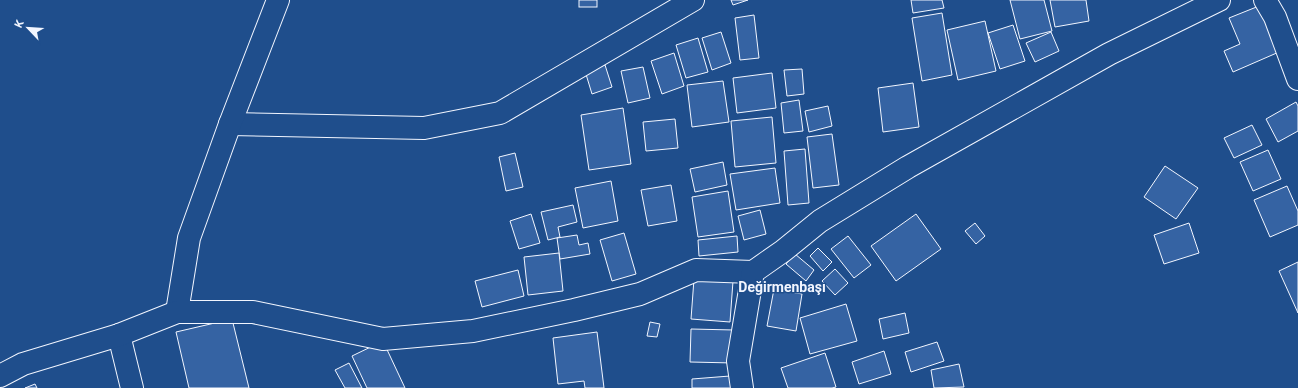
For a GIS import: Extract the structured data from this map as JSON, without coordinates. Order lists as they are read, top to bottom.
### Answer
{
  "districts": ["Değirmenbaşı"],
  "north": "top left"
}
